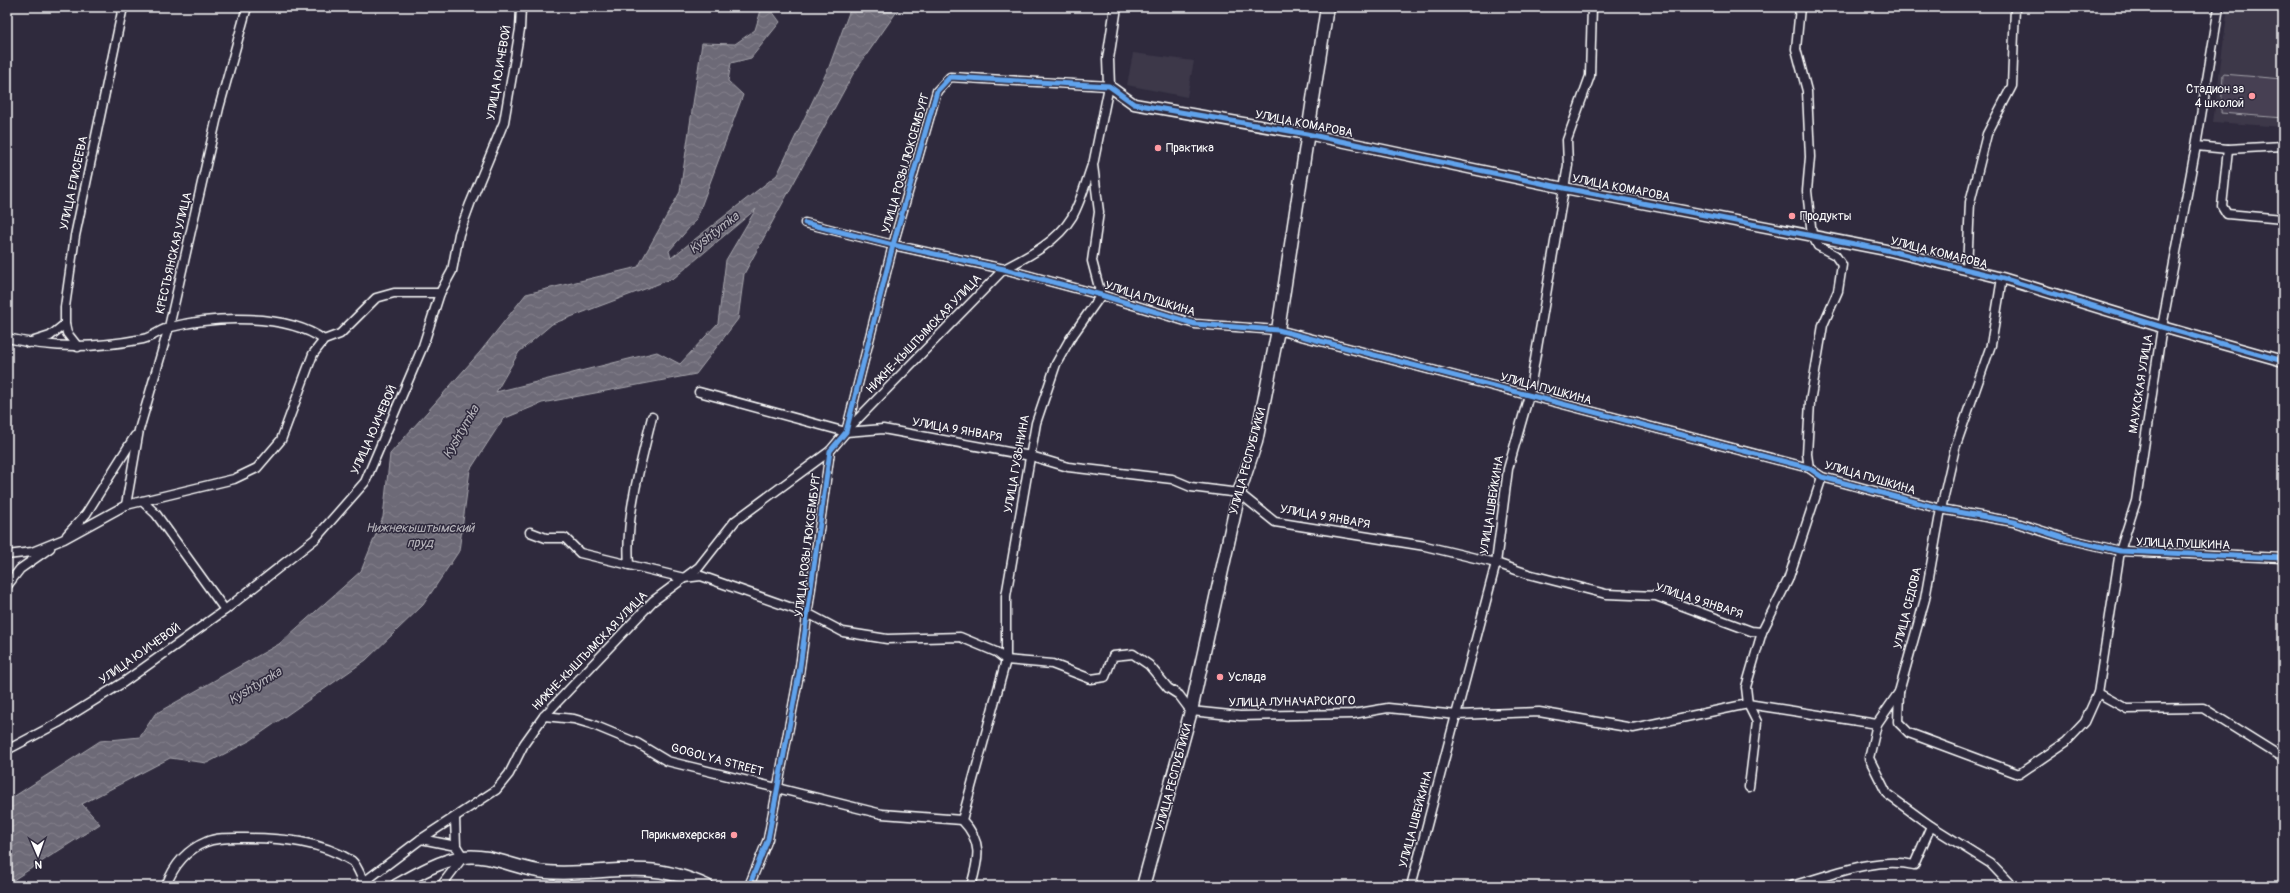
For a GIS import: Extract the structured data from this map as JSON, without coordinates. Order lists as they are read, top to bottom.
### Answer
{
  "streets": {
    "main road": ["УЛИЦА РЕСПУБЛИКИ"],
    "street": [
      "УЛИЦА Ю.ИЧЕВОЙ",
      "УЛИЦА КОМАРОВА",
      "УЛИЦА РОЗЫ ЛЮКСЕМБУРГ",
      "УЛИЦА ЕЛИСЕЕВА",
      "КРЕСТЬЯНСКАЯ УЛИЦА",
      "УЛИЦА ПУШКИНА",
      "НИЖНЕ-КЫШТЫМСКАЯ УЛИЦА",
      "МАУКСКАЯ УЛИЦА",
      "УЛИЦА 9 ЯНВАРЯ",
      "УЛИЦА ГУЗЫНИНА",
      "УЛИЦА ШВЕЙКИНА",
      "УЛИЦА СЕДОВА",
      "УЛИЦА ЛУНАЧАРСКОГО",
      "GOGOLYA STREET"
    ]
  },
  "crossings": [
    ["УЛИЦА КОМАРОВА", "УЛИЦА РОЗЫ ЛЮКСЕМБУРГ"],
    ["УЛИЦА КОМАРОВА", "МАУКСКАЯ УЛИЦА"],
    ["УЛИЦА КОМАРОВА", "УЛИЦА РЕСПУБЛИКИ"],
    ["УЛИЦА КОМАРОВА", "УЛИЦА ШВЕЙКИНА"],
    ["УЛИЦА КОМАРОВА", "УЛИЦА СЕДОВА"],
    ["УЛИЦА РОЗЫ ЛЮКСЕМБУРГ", "УЛИЦА ПУШКИНА"],
    ["УЛИЦА РОЗЫ ЛЮКСЕМБУРГ", "НИЖНЕ-КЫШТЫМСКАЯ УЛИЦА"],
    ["УЛИЦА РОЗЫ ЛЮКСЕМБУРГ", "УЛИЦА 9 ЯНВАРЯ"],
    ["УЛИЦА РОЗЫ ЛЮКСЕМБУРГ", "GOGOLYA STREET"],
    ["УЛИЦА ПУШКИНА", "НИЖНЕ-КЫШТЫМСКАЯ УЛИЦА"],
    ["УЛИЦА ПУШКИНА", "МАУКСКАЯ УЛИЦА"],
    ["УЛИЦА ПУШКИНА", "УЛИЦА РЕСПУБЛИКИ"],
    ["УЛИЦА ПУШКИНА", "УЛИЦА ГУЗЫНИНА"],
    ["УЛИЦА ПУШКИНА", "УЛИЦА ШВЕЙКИНА"],
    ["УЛИЦА ПУШКИНА", "УЛИЦА СЕДОВА"],
    ["НИЖНЕ-КЫШТЫМСКАЯ УЛИЦА", "УЛИЦА 9 ЯНВАРЯ"],
    ["НИЖНЕ-КЫШТЫМСКАЯ УЛИЦА", "GOGOLYA STREET"],
    ["УЛИЦА 9 ЯНВАРЯ", "УЛИЦА РЕСПУБЛИКИ"],
    ["УЛИЦА 9 ЯНВАРЯ", "УЛИЦА ГУЗЫНИНА"],
    ["УЛИЦА 9 ЯНВАРЯ", "УЛИЦА ШВЕЙКИНА"],
    ["УЛИЦА РЕСПУБЛИКИ", "УЛИЦА ЛУНАЧАРСКОГО"],
    ["УЛИЦА ГУЗЫНИНА", "GOGOLYA STREET"],
    ["УЛИЦА ШВЕЙКИНА", "УЛИЦА ЛУНАЧАРСКОГО"],
    ["УЛИЦА СЕДОВА", "УЛИЦА ЛУНАЧАРСКОГО"]
  ],
  "water": ["Kyshtymka", "Нижнекыштымский пруд"],
  "places": [
    "Стадион за 4 школой",
    "Практика",
    "Продукты",
    "Услада",
    "Парикмахерская"
  ],
  "north": "bottom"
}
